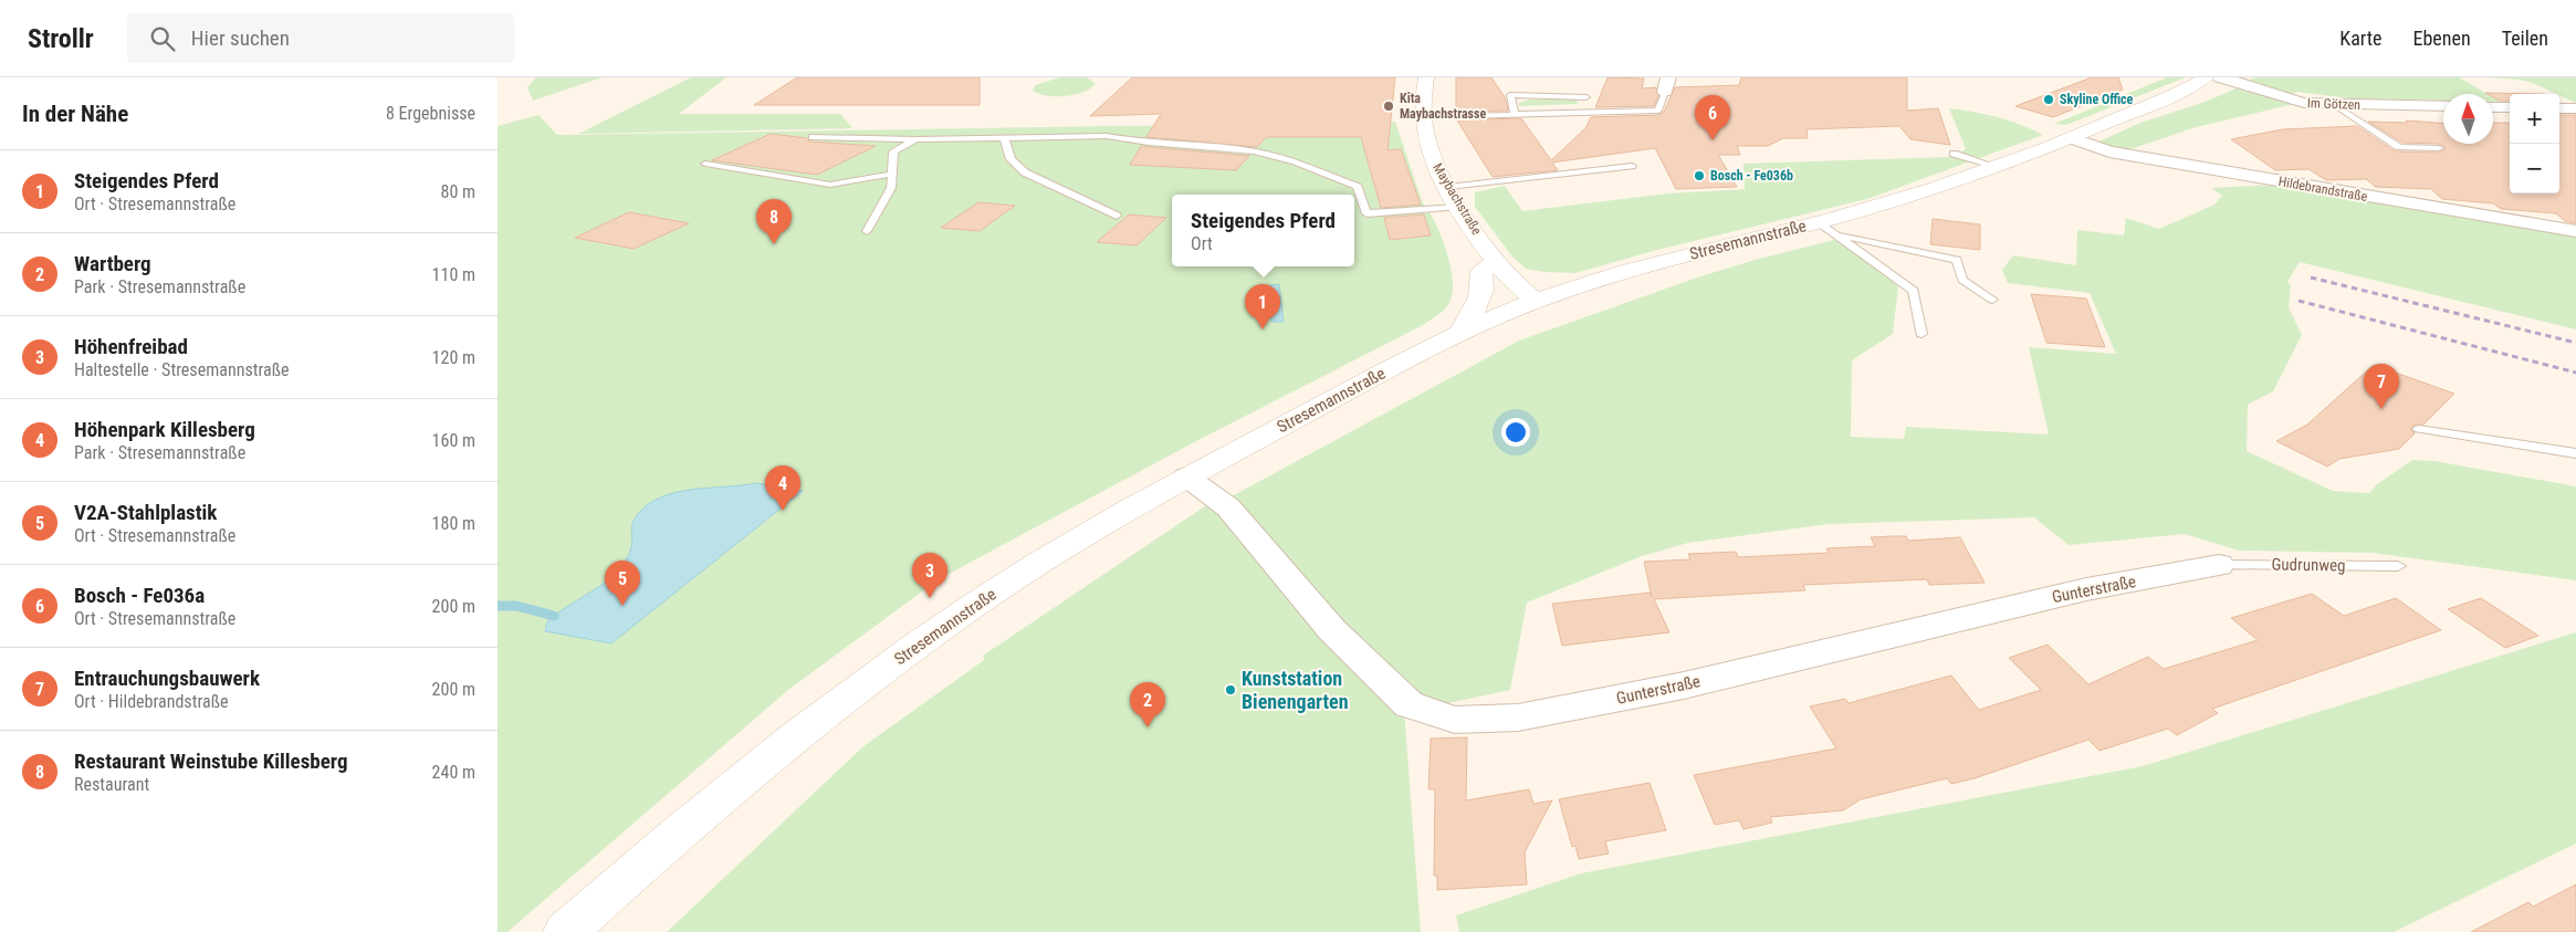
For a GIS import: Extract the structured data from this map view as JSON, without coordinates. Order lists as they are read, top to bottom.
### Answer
{
  "streets": {
    "main road": ["Maybachstraße", "Stresemannstraße"],
    "street": ["Im Götzen", "Hildebrandstraße", "Gunterstraße"],
    "lane": ["Gudrunweg"]
  },
  "crossings": [
    ["Hildebrandstraße", "Stresemannstraße"],
    ["Maybachstraße", "Stresemannstraße"],
    ["Stresemannstraße", "Gunterstraße"],
    ["Gudrunweg", "Gunterstraße"]
  ],
  "places": [
    "Skyline Office",
    "Kita Maybachstrasse",
    "Bosch - Fe036b",
    "Kunststation Bienengarten"
  ],
  "north": "top",
  "page": {
    "header": "Strollr",
    "search": "Hier suchen",
    "nav": ["Karte", "Ebenen", "Teilen"],
    "heading": ["In der Nähe", "8 Ergebnisse"],
    "map_buttons": ["+", "−"],
    "pins": [
      "6",
      "8",
      "1",
      "7",
      "4",
      "3",
      "5",
      "2"
    ],
    "list": [
      {
        "mark": "1",
        "name": "Steigendes Pferd",
        "note": "Ort · Stresemannstraße",
        "value": "80 m"
      },
      {
        "mark": "2",
        "name": "Wartberg",
        "note": "Park · Stresemannstraße",
        "value": "110 m"
      },
      {
        "mark": "3",
        "name": "Höhenfreibad",
        "note": "Haltestelle · Stresemannstraße",
        "value": "120 m"
      },
      {
        "mark": "4",
        "name": "Höhenpark Killesberg",
        "note": "Park · Stresemannstraße",
        "value": "160 m"
      },
      {
        "mark": "5",
        "name": "V2A-Stahlplastik",
        "note": "Ort · Stresemannstraße",
        "value": "180 m"
      },
      {
        "mark": "6",
        "name": "Bosch - Fe036a",
        "note": "Ort · Stresemannstraße",
        "value": "200 m"
      },
      {
        "mark": "7",
        "name": "Entrauchungsbauwerk",
        "note": "Ort · Hildebrandstraße",
        "value": "200 m"
      },
      {
        "mark": "8",
        "name": "Restaurant Weinstube Killesberg",
        "note": "Restaurant",
        "value": "240 m"
      }
    ],
    "popup": ["Steigendes Pferd", "Ort"]
  }
}
